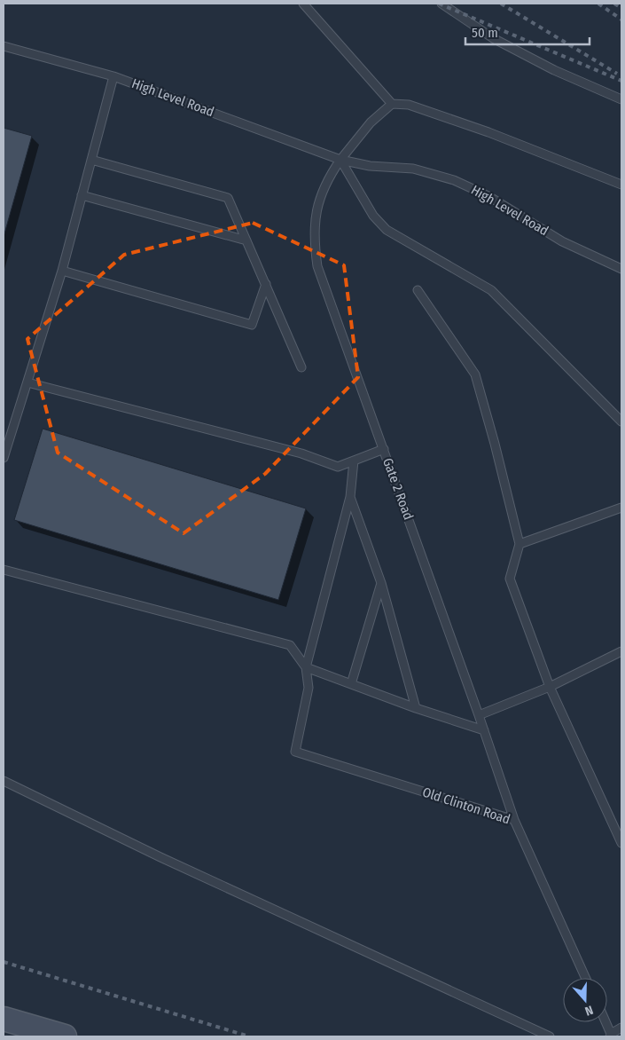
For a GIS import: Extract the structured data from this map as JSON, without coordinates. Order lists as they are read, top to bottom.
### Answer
{
  "streets": {
    "lane": ["High Level Road", "Gate 2 Road", "Old Clinton Road"]
  },
  "crossings": [
    ["High Level Road", "Gate 2 Road"],
    ["Gate 2 Road", "Old Clinton Road"]
  ],
  "scale_bar": "50 m",
  "north": "bottom"
}
